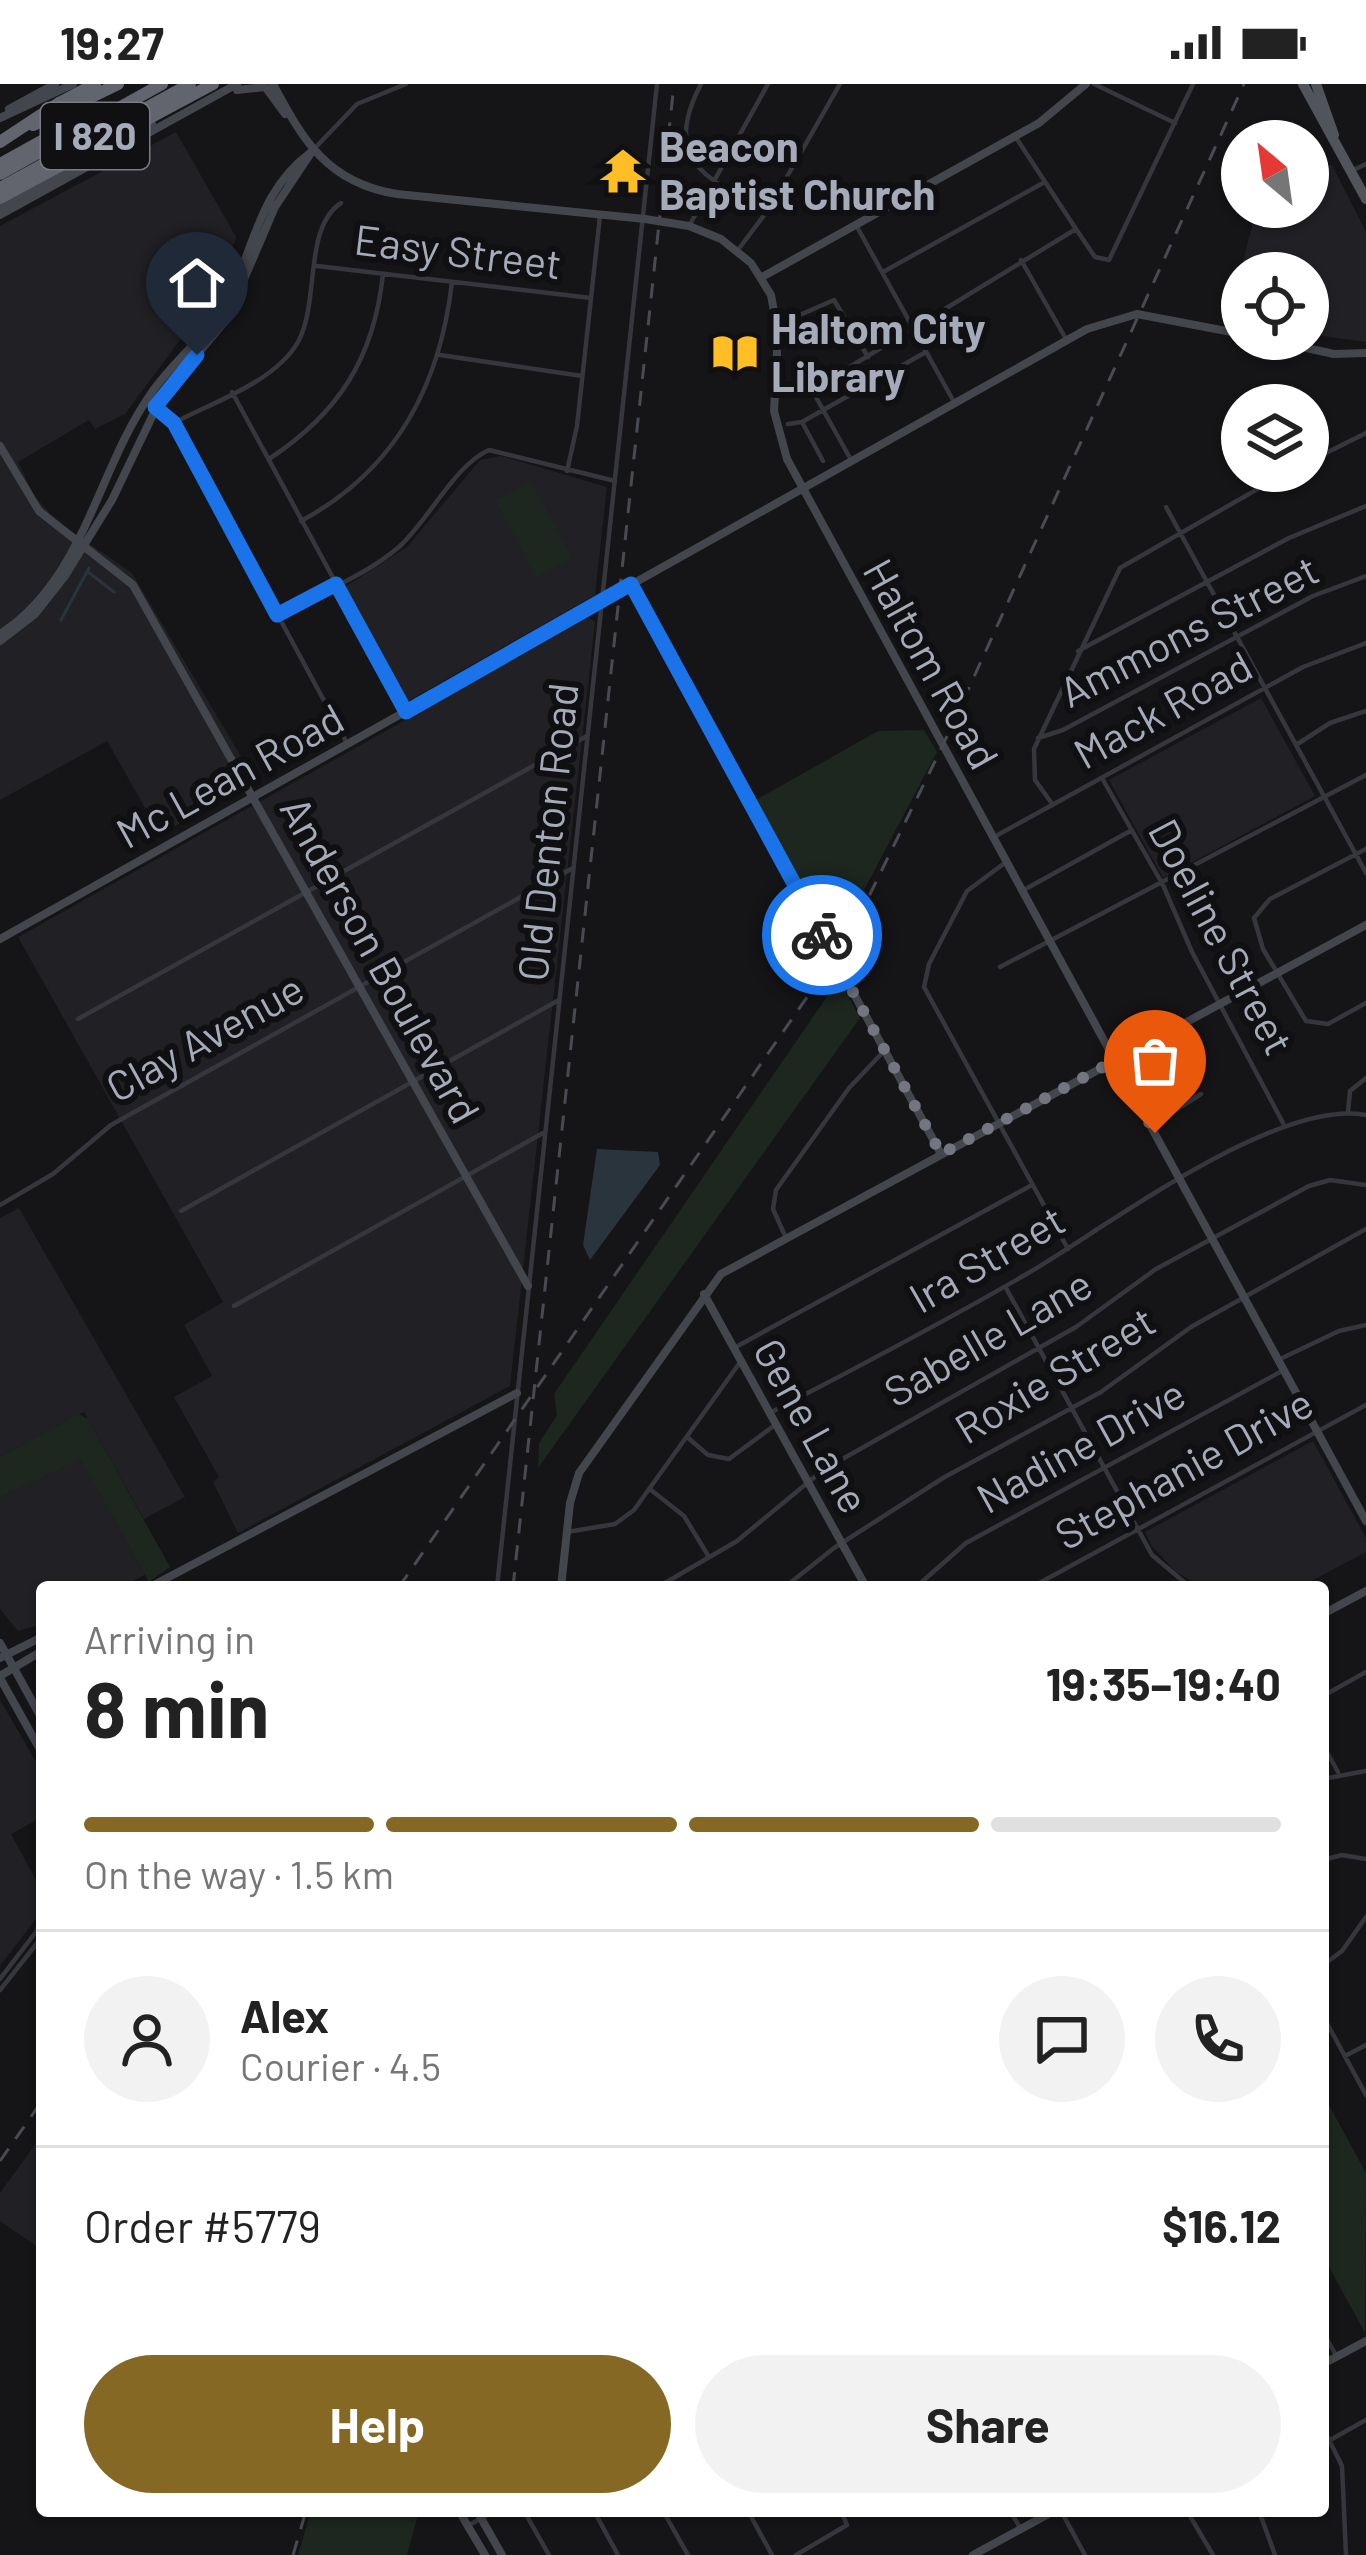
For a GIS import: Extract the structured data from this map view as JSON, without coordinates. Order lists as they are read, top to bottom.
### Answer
{
  "streets": {
    "highway": ["I 820"],
    "main road": [
      "Haltom Road",
      "Mc Lean Road",
      "Anderson Boulevard",
      "Gene Lane"
    ],
    "street": [
      "Easy Street",
      "Ammons Street",
      "Mack Road",
      "Old Denton Road",
      "Doeline Street",
      "Clay Avenue",
      "Ira Street",
      "Sabelle Lane",
      "Roxie Street",
      "Nadine Drive",
      "Stephanie Drive"
    ]
  },
  "crossings": [
    ["Haltom Road", "Mack Road"],
    ["Haltom Road", "Mc Lean Road"],
    ["Haltom Road", "Old Denton Road"],
    ["Haltom Road", "Ira Street"],
    ["Haltom Road", "Sabelle Lane"],
    ["Haltom Road", "Roxie Street"],
    ["Haltom Road", "Nadine Drive"],
    ["Haltom Road", "Stephanie Drive"],
    ["Mack Road", "Doeline Street"],
    ["Mc Lean Road", "Old Denton Road"],
    ["Mc Lean Road", "Anderson Boulevard"],
    ["Old Denton Road", "Anderson Boulevard"],
    ["Old Denton Road", "Clay Avenue"],
    ["Doeline Street", "Ira Street"],
    ["Anderson Boulevard", "Clay Avenue"],
    ["Ira Street", "Gene Lane"],
    ["Sabelle Lane", "Gene Lane"],
    ["Roxie Street", "Gene Lane"]
  ],
  "places": {
    "temple": ["Beacon Baptist Church"],
    "library": ["Haltom City Library"]
  },
  "north": "top left",
  "page": {
    "status": "19:27",
    "heading": ["8 min", "Arriving in", "19:35–19:40"],
    "panel": [
      "Alex",
      "Courier · 4.5",
      "Order #5779",
      "$16.12"
    ],
    "bar": "On the way · 1.5 km",
    "buttons": ["Help", "Share"]
  }
}
